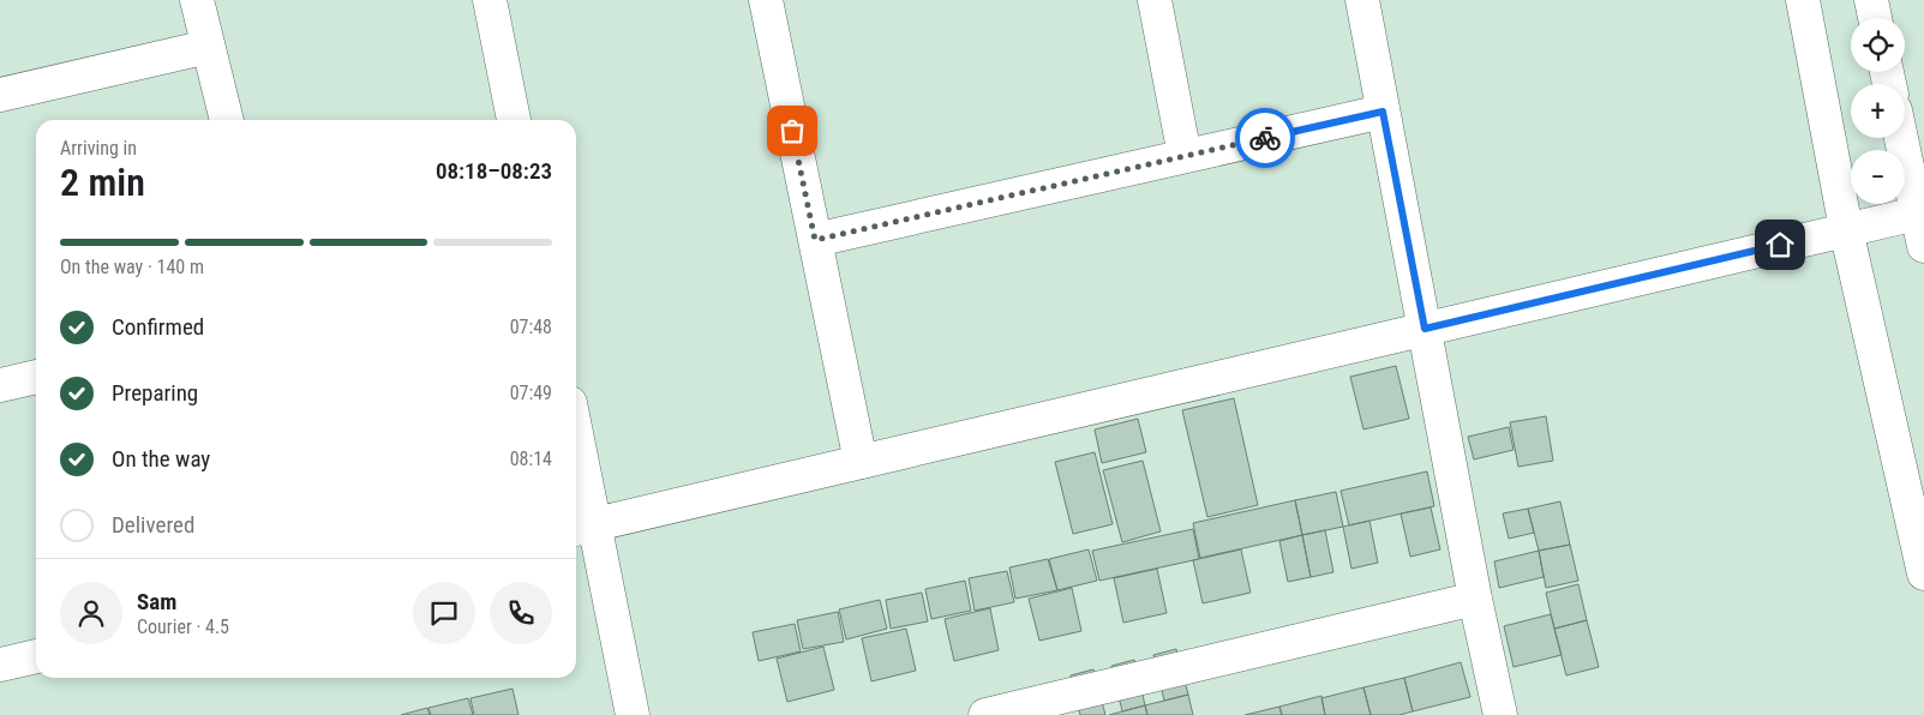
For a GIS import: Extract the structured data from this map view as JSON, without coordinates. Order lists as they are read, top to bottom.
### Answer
{
  "page": {
    "map_buttons": ["+", "−"],
    "heading": ["2 min", "Arriving in", "08:18–08:23"],
    "panel": ["Sam", "Courier · 4.5"],
    "bar": "On the way · 140 m",
    "list": [
      ["Confirmed", "07:48"],
      ["Preparing", "07:49"],
      ["On the way", "08:14"],
      "Delivered"
    ]
  }
}
